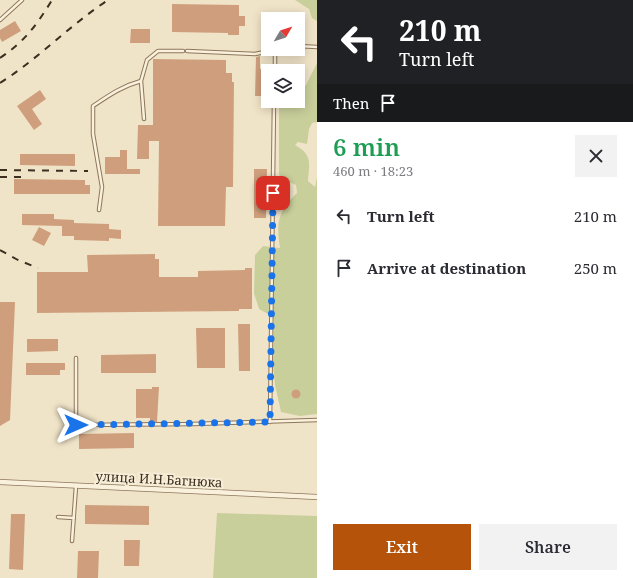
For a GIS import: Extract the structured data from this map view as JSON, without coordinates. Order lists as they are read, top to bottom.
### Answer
{
  "streets": {
    "street": ["улица И.Н.Багнюка"]
  },
  "north": "top right",
  "page": {
    "turn": ["210 m", "Turn left"],
    "then": "Then",
    "heading": ["6 min", "460 m · 18:23"],
    "list": [
      {
        "name": "Turn left",
        "value": "210 m"
      },
      {
        "name": "Arrive at destination",
        "value": "250 m"
      }
    ],
    "buttons": ["Exit", "Share"]
  }
}
